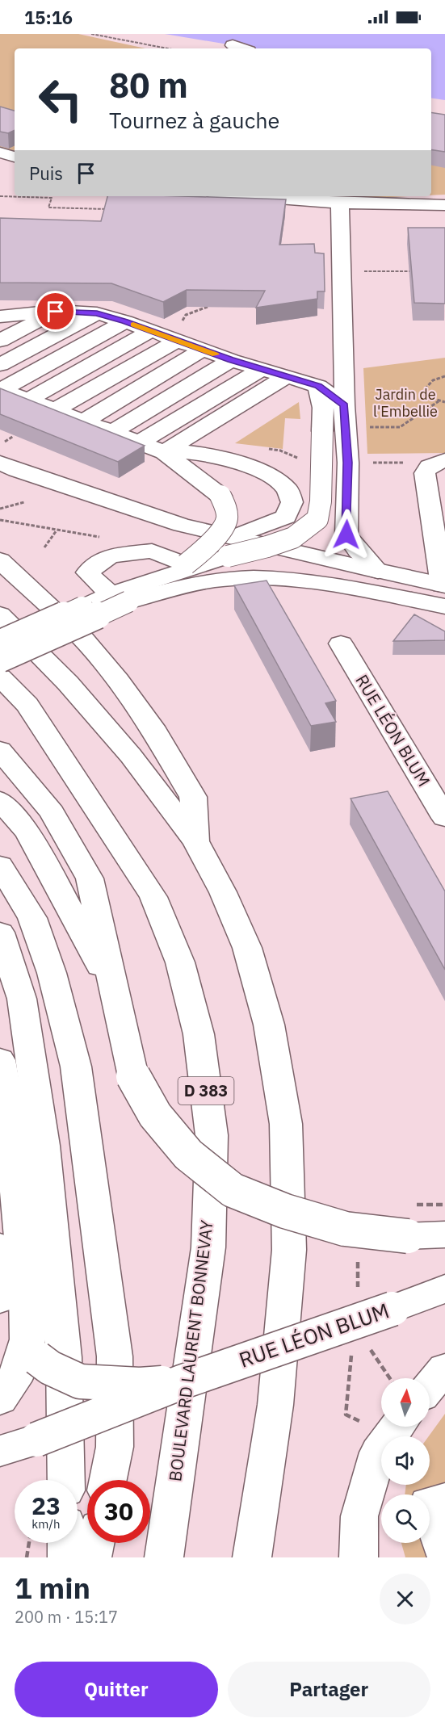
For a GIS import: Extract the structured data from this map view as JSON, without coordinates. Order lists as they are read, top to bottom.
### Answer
{
  "streets": {
    "main road": ["RUE LÉON BLUM", "D 383", "BOULEVARD LAURENT BONNEVAY"]
  },
  "parks": ["Jardin de l'Embellie"],
  "north": "top",
  "page": {
    "status": "15:16",
    "turn": ["80 m", "Tournez à gauche"],
    "then": "Puis",
    "speed": "23 km/h",
    "limit": "30",
    "heading": ["1 min", "200 m · 15:17"],
    "buttons": ["Quitter", "Partager"]
  }
}
